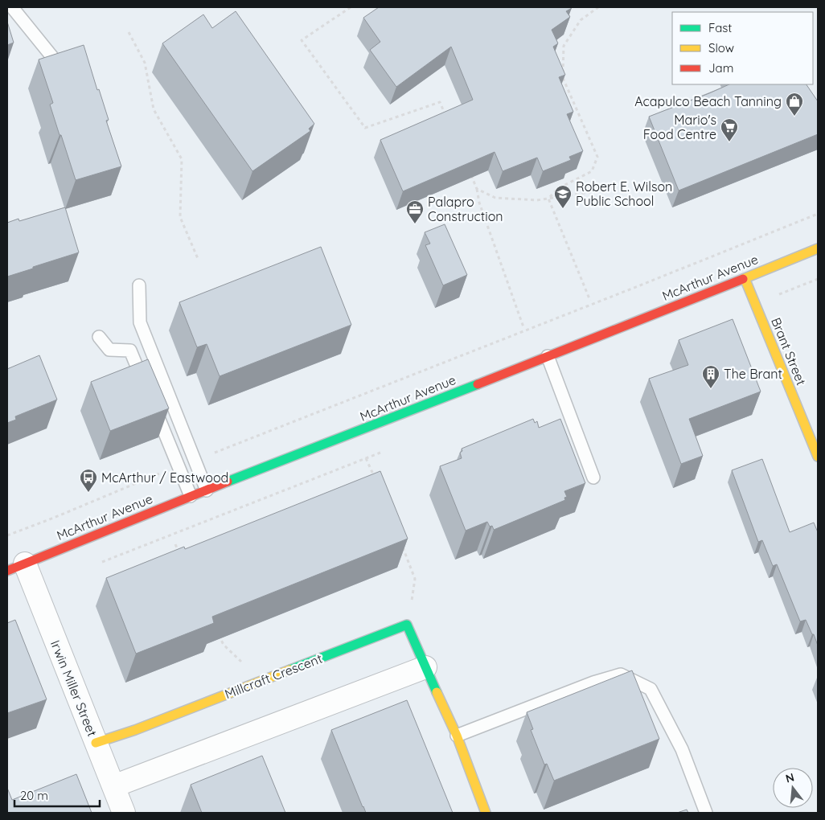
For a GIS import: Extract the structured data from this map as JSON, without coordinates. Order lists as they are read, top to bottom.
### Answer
{
  "streets": {
    "main road": ["McArthur Avenue", "Brant Street", "Millcraft Crescent"],
    "street": ["Irwin Miller Street"]
  },
  "crossings": [
    ["McArthur Avenue", "Brant Street"],
    ["McArthur Avenue", "Irwin Miller Street"],
    ["Millcraft Crescent", "Irwin Miller Street"]
  ],
  "places": {
    "shop": ["Acapulco Beach Tanning"],
    "supermarket": ["Mario's Food Centre"],
    "school or university": ["Robert E. Wilson Public School"],
    "office": ["Palapro Construction"],
    "building": ["The Brant"],
    "bus stop": ["McArthur / Eastwood"]
  },
  "legend": ["Fast", "Slow", "Jam"],
  "scale_bar": "20 m",
  "north": "top"
}
